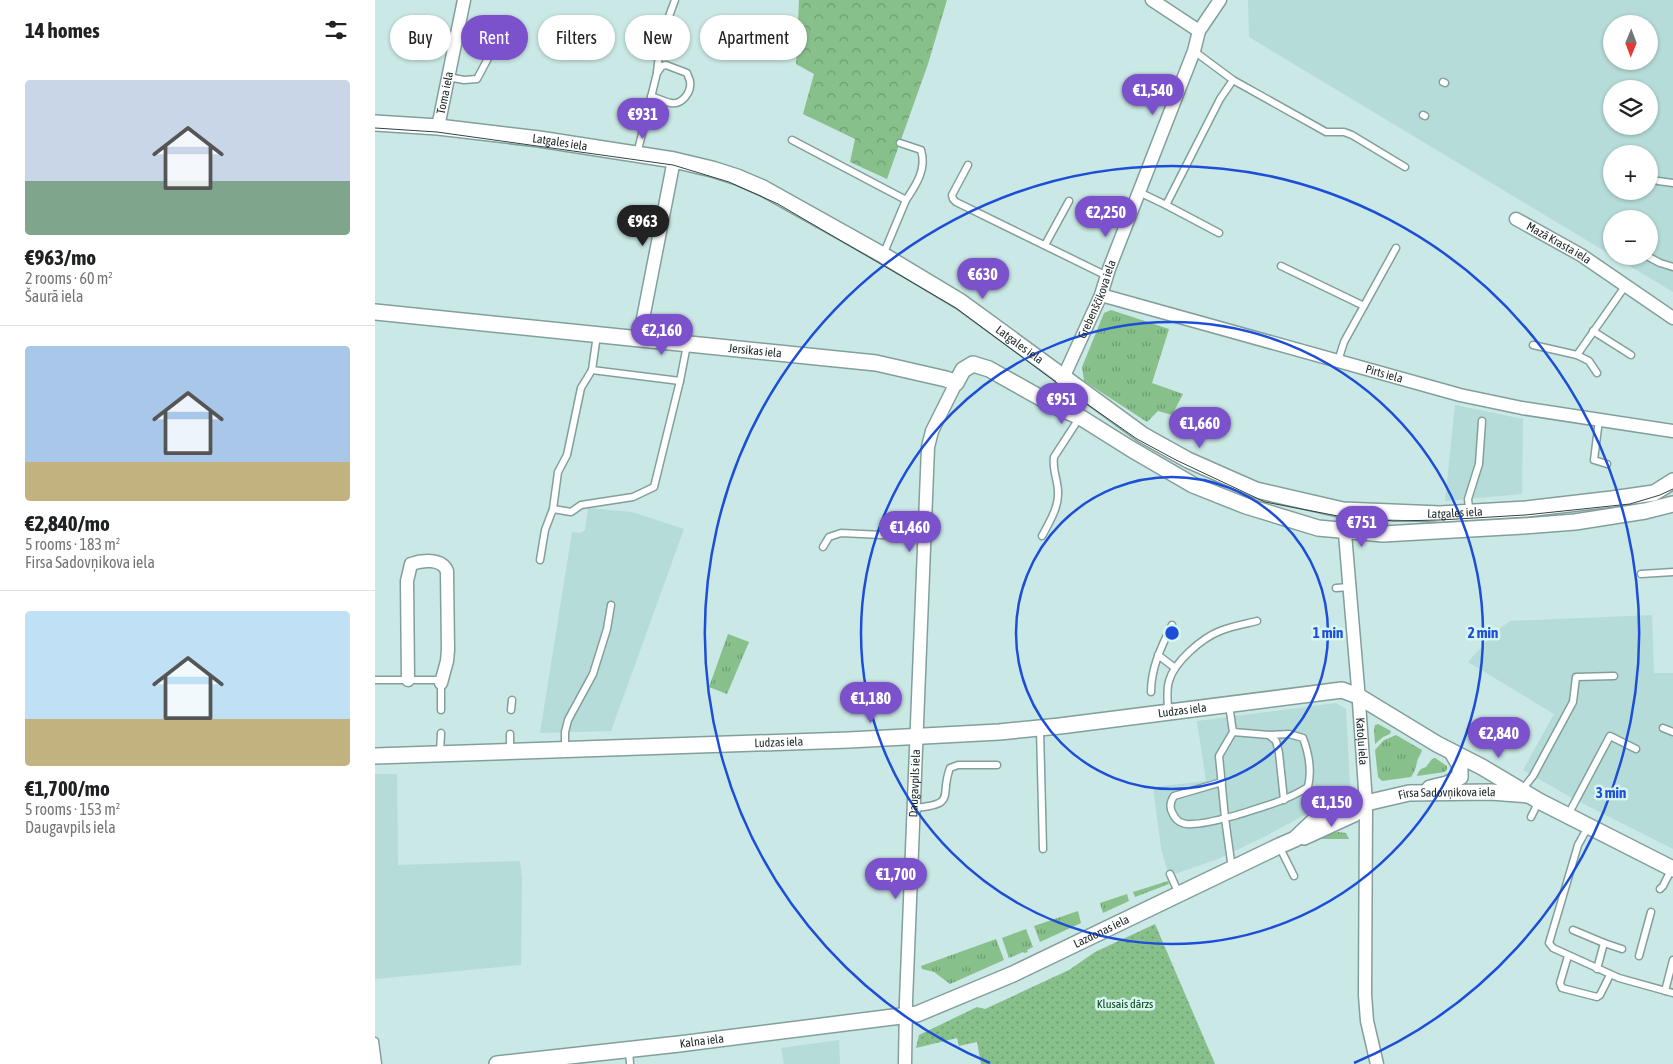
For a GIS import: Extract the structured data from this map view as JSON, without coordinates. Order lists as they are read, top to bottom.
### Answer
{
  "streets": {
    "street": [
      "Toma iela",
      "Latgales iela",
      "Mazā Krasta iela",
      "Grebenščikova iela",
      "Jersikas iela",
      "Pirts iela",
      "Ludzas iela",
      "Katoļu iela",
      "Daugavpils iela",
      "Firsa Sadovņikova iela",
      "Lazdonas iela",
      "Kalna iela"
    ]
  },
  "crossings": [
    ["Toma iela", "Latgales iela"],
    ["Latgales iela", "Grebenščikova iela"],
    ["Latgales iela", "Katoļu iela"],
    ["Latgales iela", "Daugavpils iela"],
    ["Grebenščikova iela", "Pirts iela"],
    ["Jersikas iela", "Daugavpils iela"],
    ["Ludzas iela", "Katoļu iela"],
    ["Ludzas iela", "Daugavpils iela"],
    ["Ludzas iela", "Firsa Sadovņikova iela"],
    ["Katoļu iela", "Firsa Sadovņikova iela"],
    ["Katoļu iela", "Lazdonas iela"],
    ["Daugavpils iela", "Lazdonas iela"],
    ["Daugavpils iela", "Kalna iela"],
    ["Firsa Sadovņikova iela", "Lazdonas iela"],
    ["Lazdonas iela", "Kalna iela"]
  ],
  "parks": ["Klusais dārzs"],
  "north": "bottom",
  "page": {
    "heading": "14 homes",
    "map_buttons": ["+", "−"],
    "chip": [
      "Buy",
      "Rent",
      "Filters",
      "New",
      "Apartment"
    ],
    "list": [
      {
        "name": "€963/mo",
        "note": "2 rooms · 60 m² · Šaurā iela"
      },
      {
        "name": "€2,840/mo",
        "note": "5 rooms · 183 m² · Firsa Sadovņikova iela"
      },
      {
        "name": "€1,700/mo",
        "note": "5 rooms · 153 m² · Daugavpils iela"
      }
    ],
    "price": [
      "€1,540",
      "€931",
      "€2,250",
      "€963",
      "€630",
      "€2,160",
      "€951",
      "€1,660",
      "€751",
      "€1,460",
      "€1,180",
      "€2,840",
      "€1,150",
      "€1,700"
    ]
  },
  "rings": ["1 min", "2 min", "3 min"]
}
